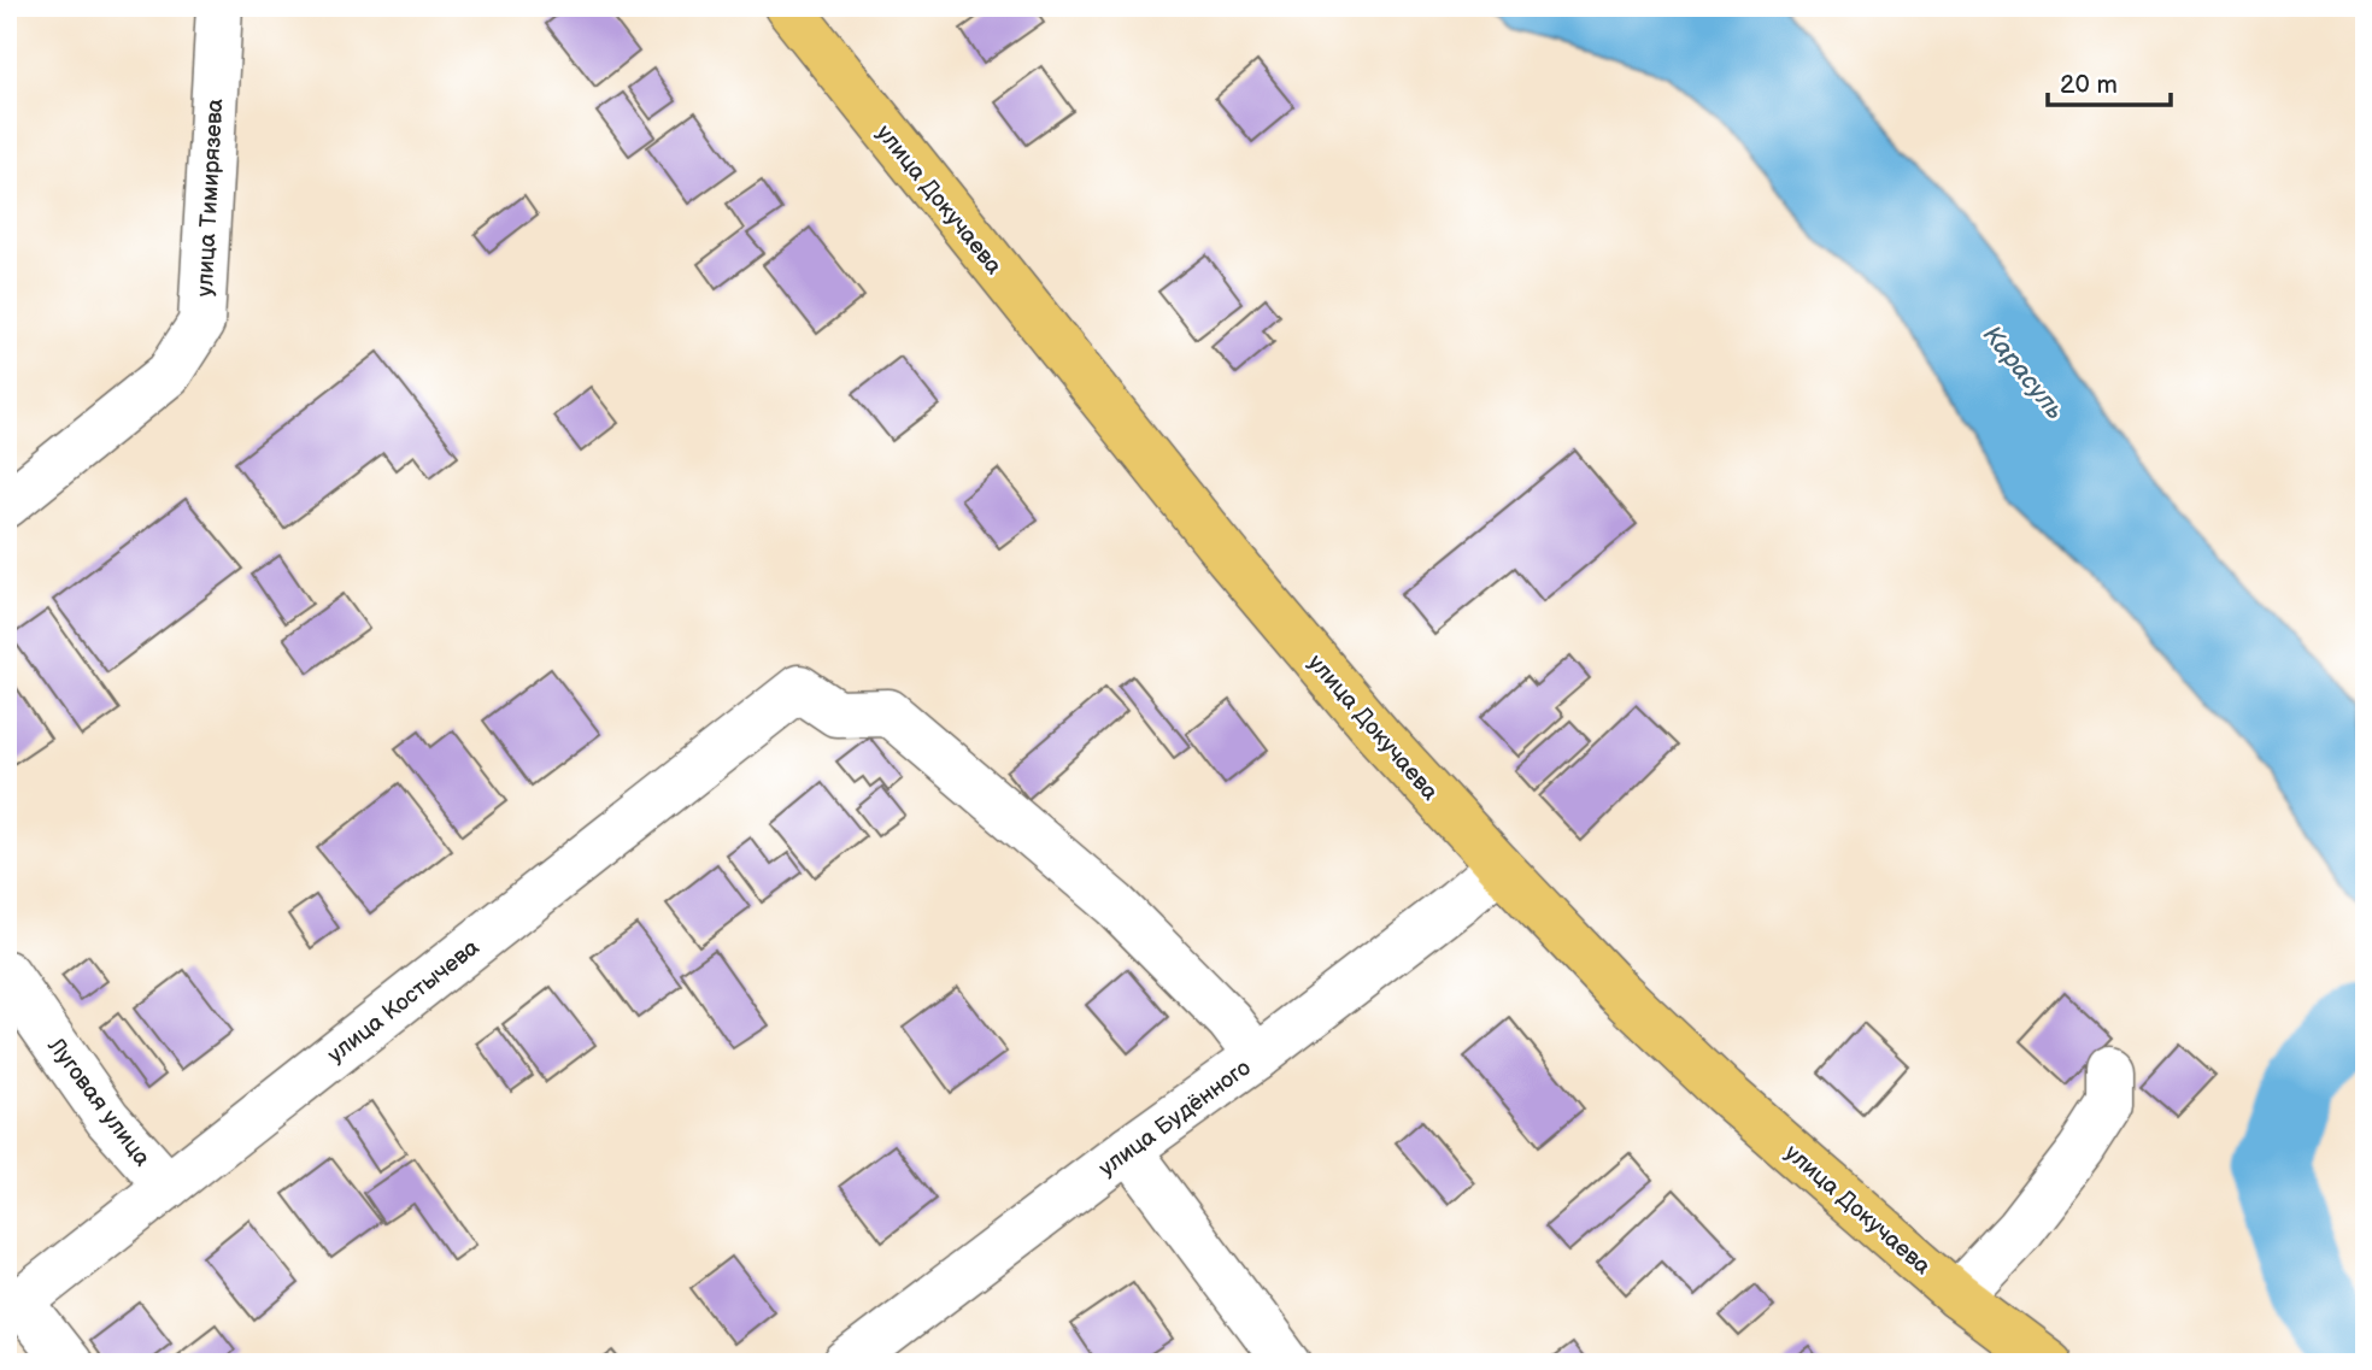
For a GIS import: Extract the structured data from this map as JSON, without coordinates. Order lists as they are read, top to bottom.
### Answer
{
  "streets": {
    "main road": ["улица Докучаева"],
    "street": [
      "улица Тимирязева",
      "улица Костычева",
      "Луговая улица",
      "улица Будённого"
    ]
  },
  "crossings": [
    ["улица Докучаева", "улица Будённого"],
    ["улица Костычева", "Луговая улица"],
    ["улица Костычева", "улица Будённого"]
  ],
  "water": ["Карасуль"],
  "scale_bar": "20 m"
}
